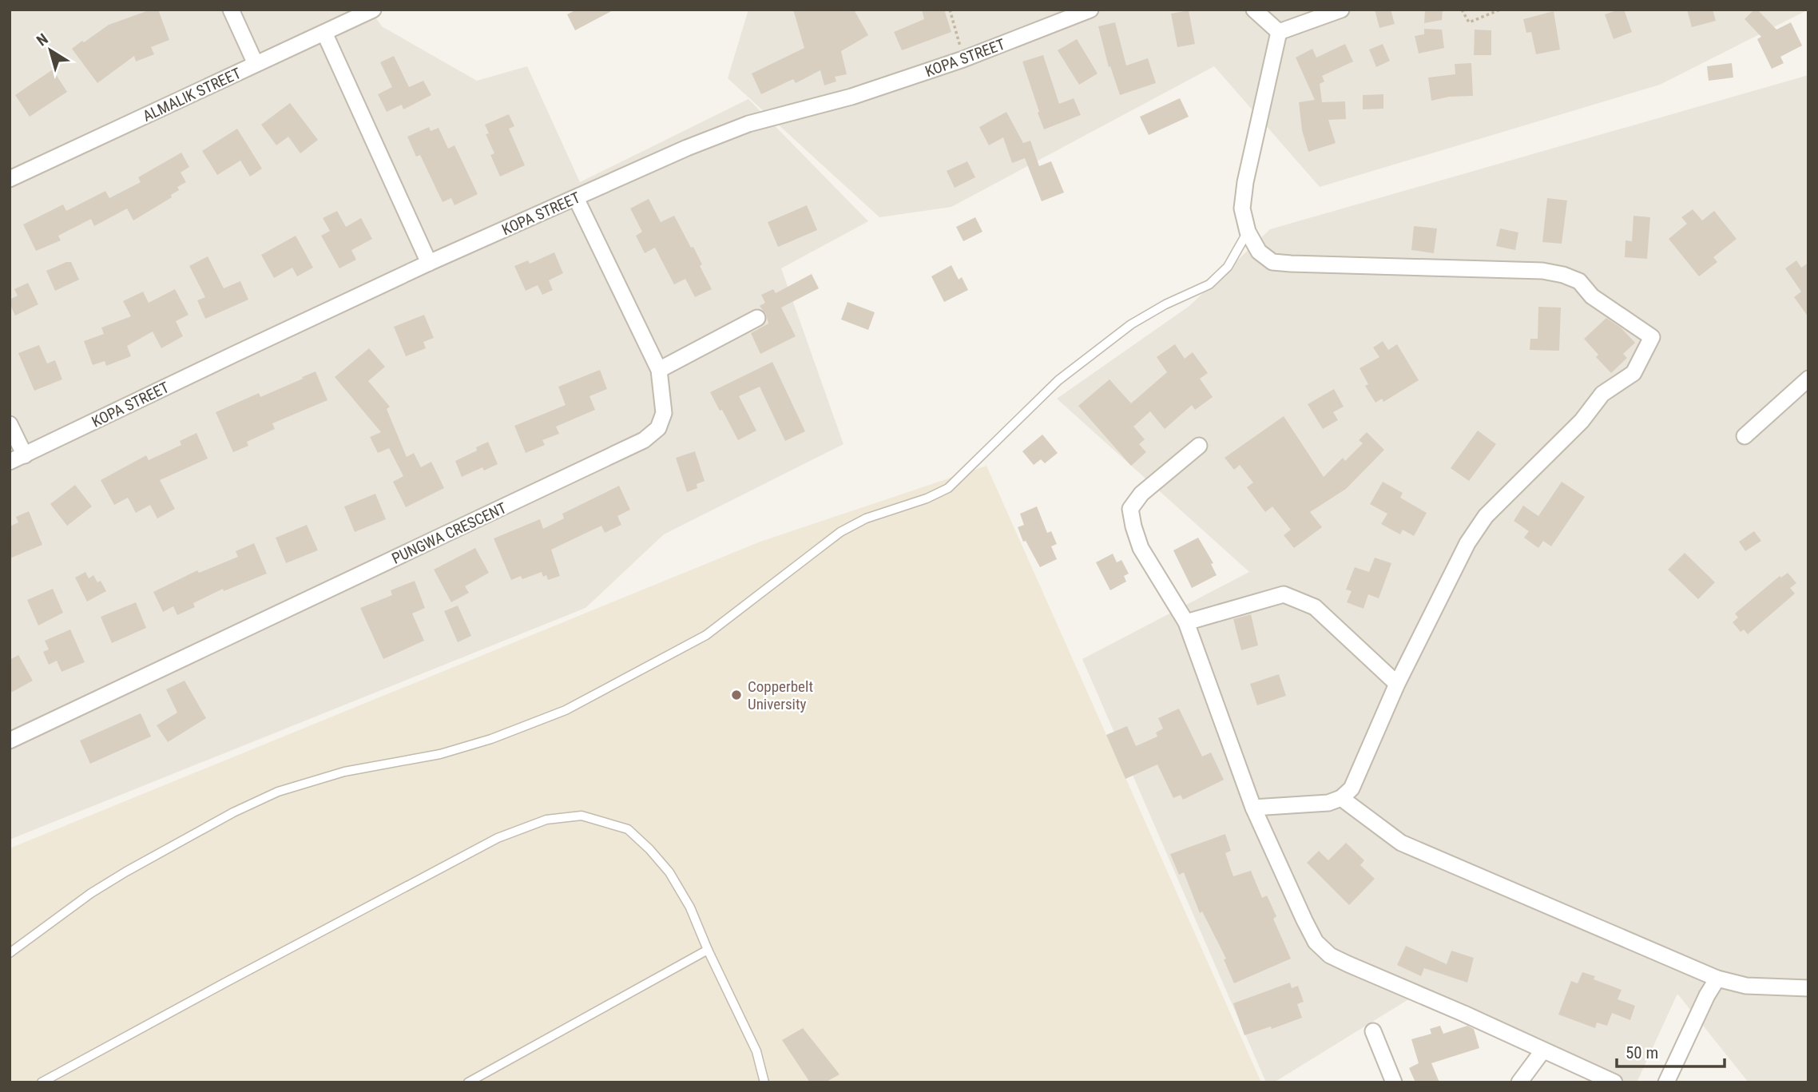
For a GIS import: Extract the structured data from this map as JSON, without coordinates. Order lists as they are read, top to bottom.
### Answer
{
  "streets": {
    "street": ["KOPA STREET", "ALMALIK STREET", "PUNGWA CRESCENT"]
  },
  "crossings": [
    ["KOPA STREET", "PUNGWA CRESCENT"]
  ],
  "places": ["Copperbelt University"],
  "scale_bar": "50 m",
  "north": "top left"
}
